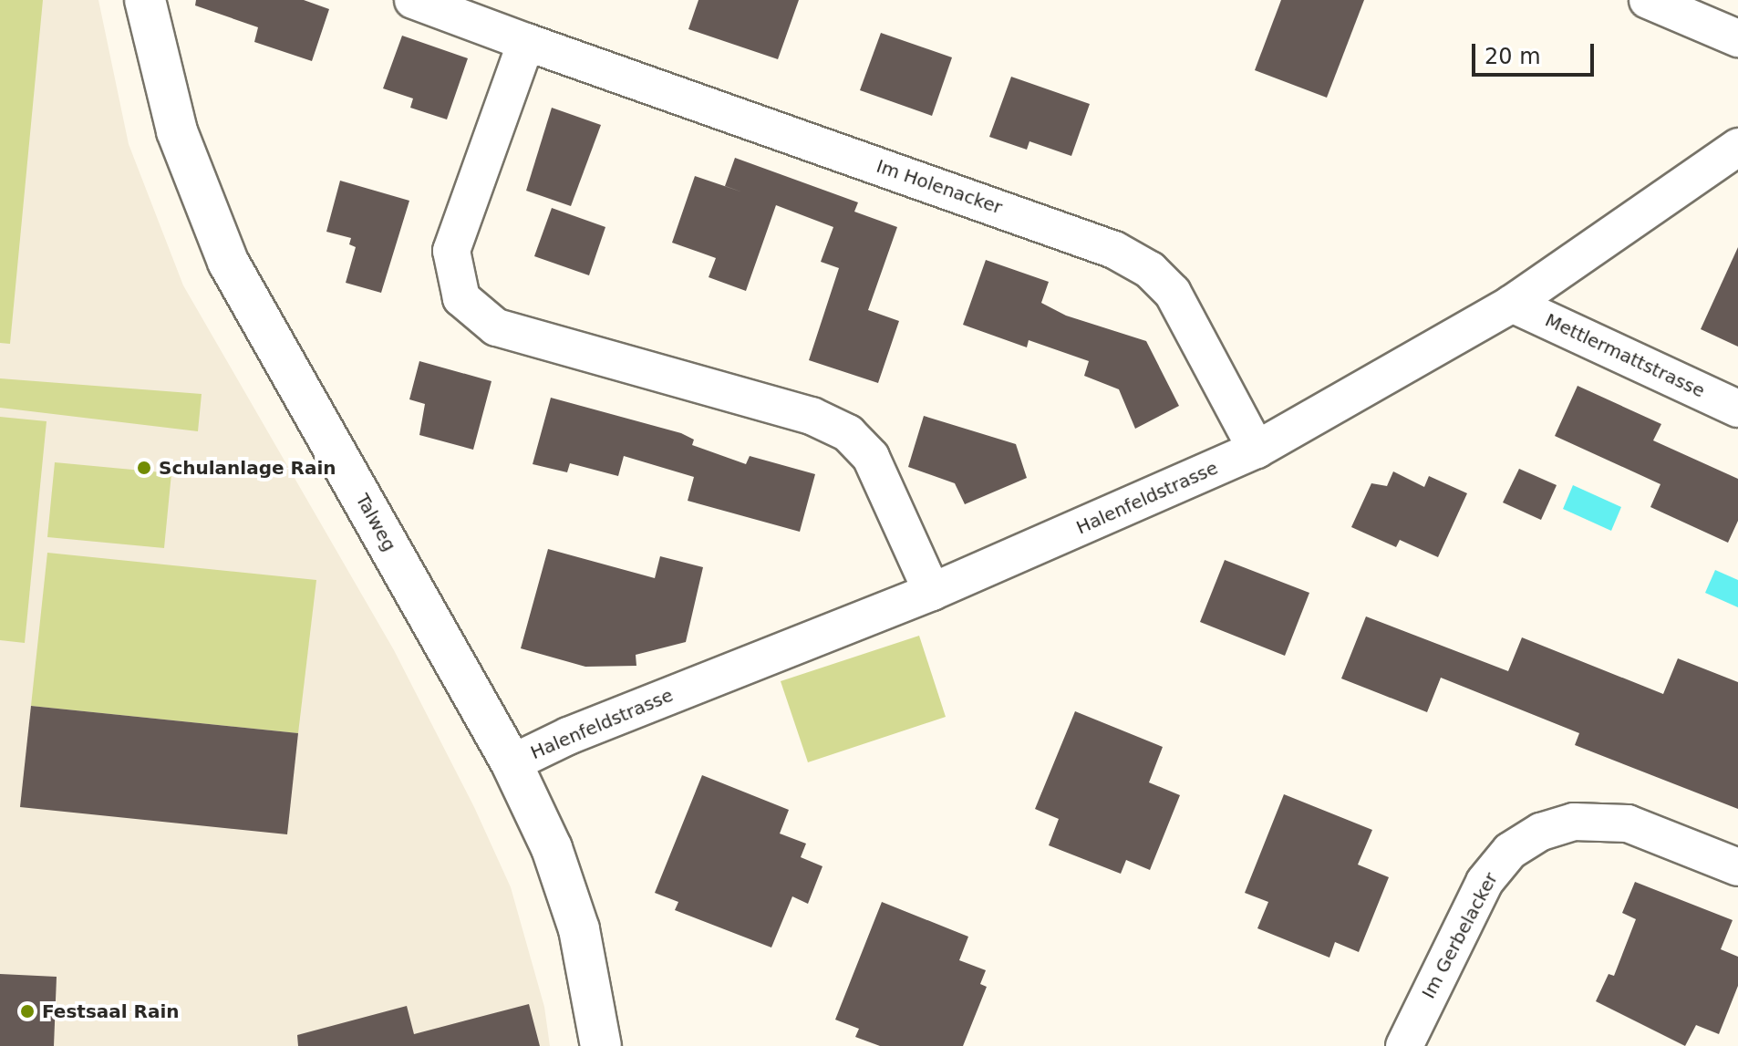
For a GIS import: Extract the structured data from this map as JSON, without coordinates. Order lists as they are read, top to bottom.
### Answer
{
  "streets": {
    "street": [
      "Im Holenacker",
      "Mettlermattstrasse",
      "Halenfeldstrasse",
      "Talweg",
      "Im Gerbelacker"
    ]
  },
  "crossings": [
    ["Im Holenacker", "Halenfeldstrasse"],
    ["Mettlermattstrasse", "Halenfeldstrasse"],
    ["Halenfeldstrasse", "Talweg"]
  ],
  "places": ["Schulanlage Rain", "Festsaal Rain"],
  "scale_bar": "20 m"
}
